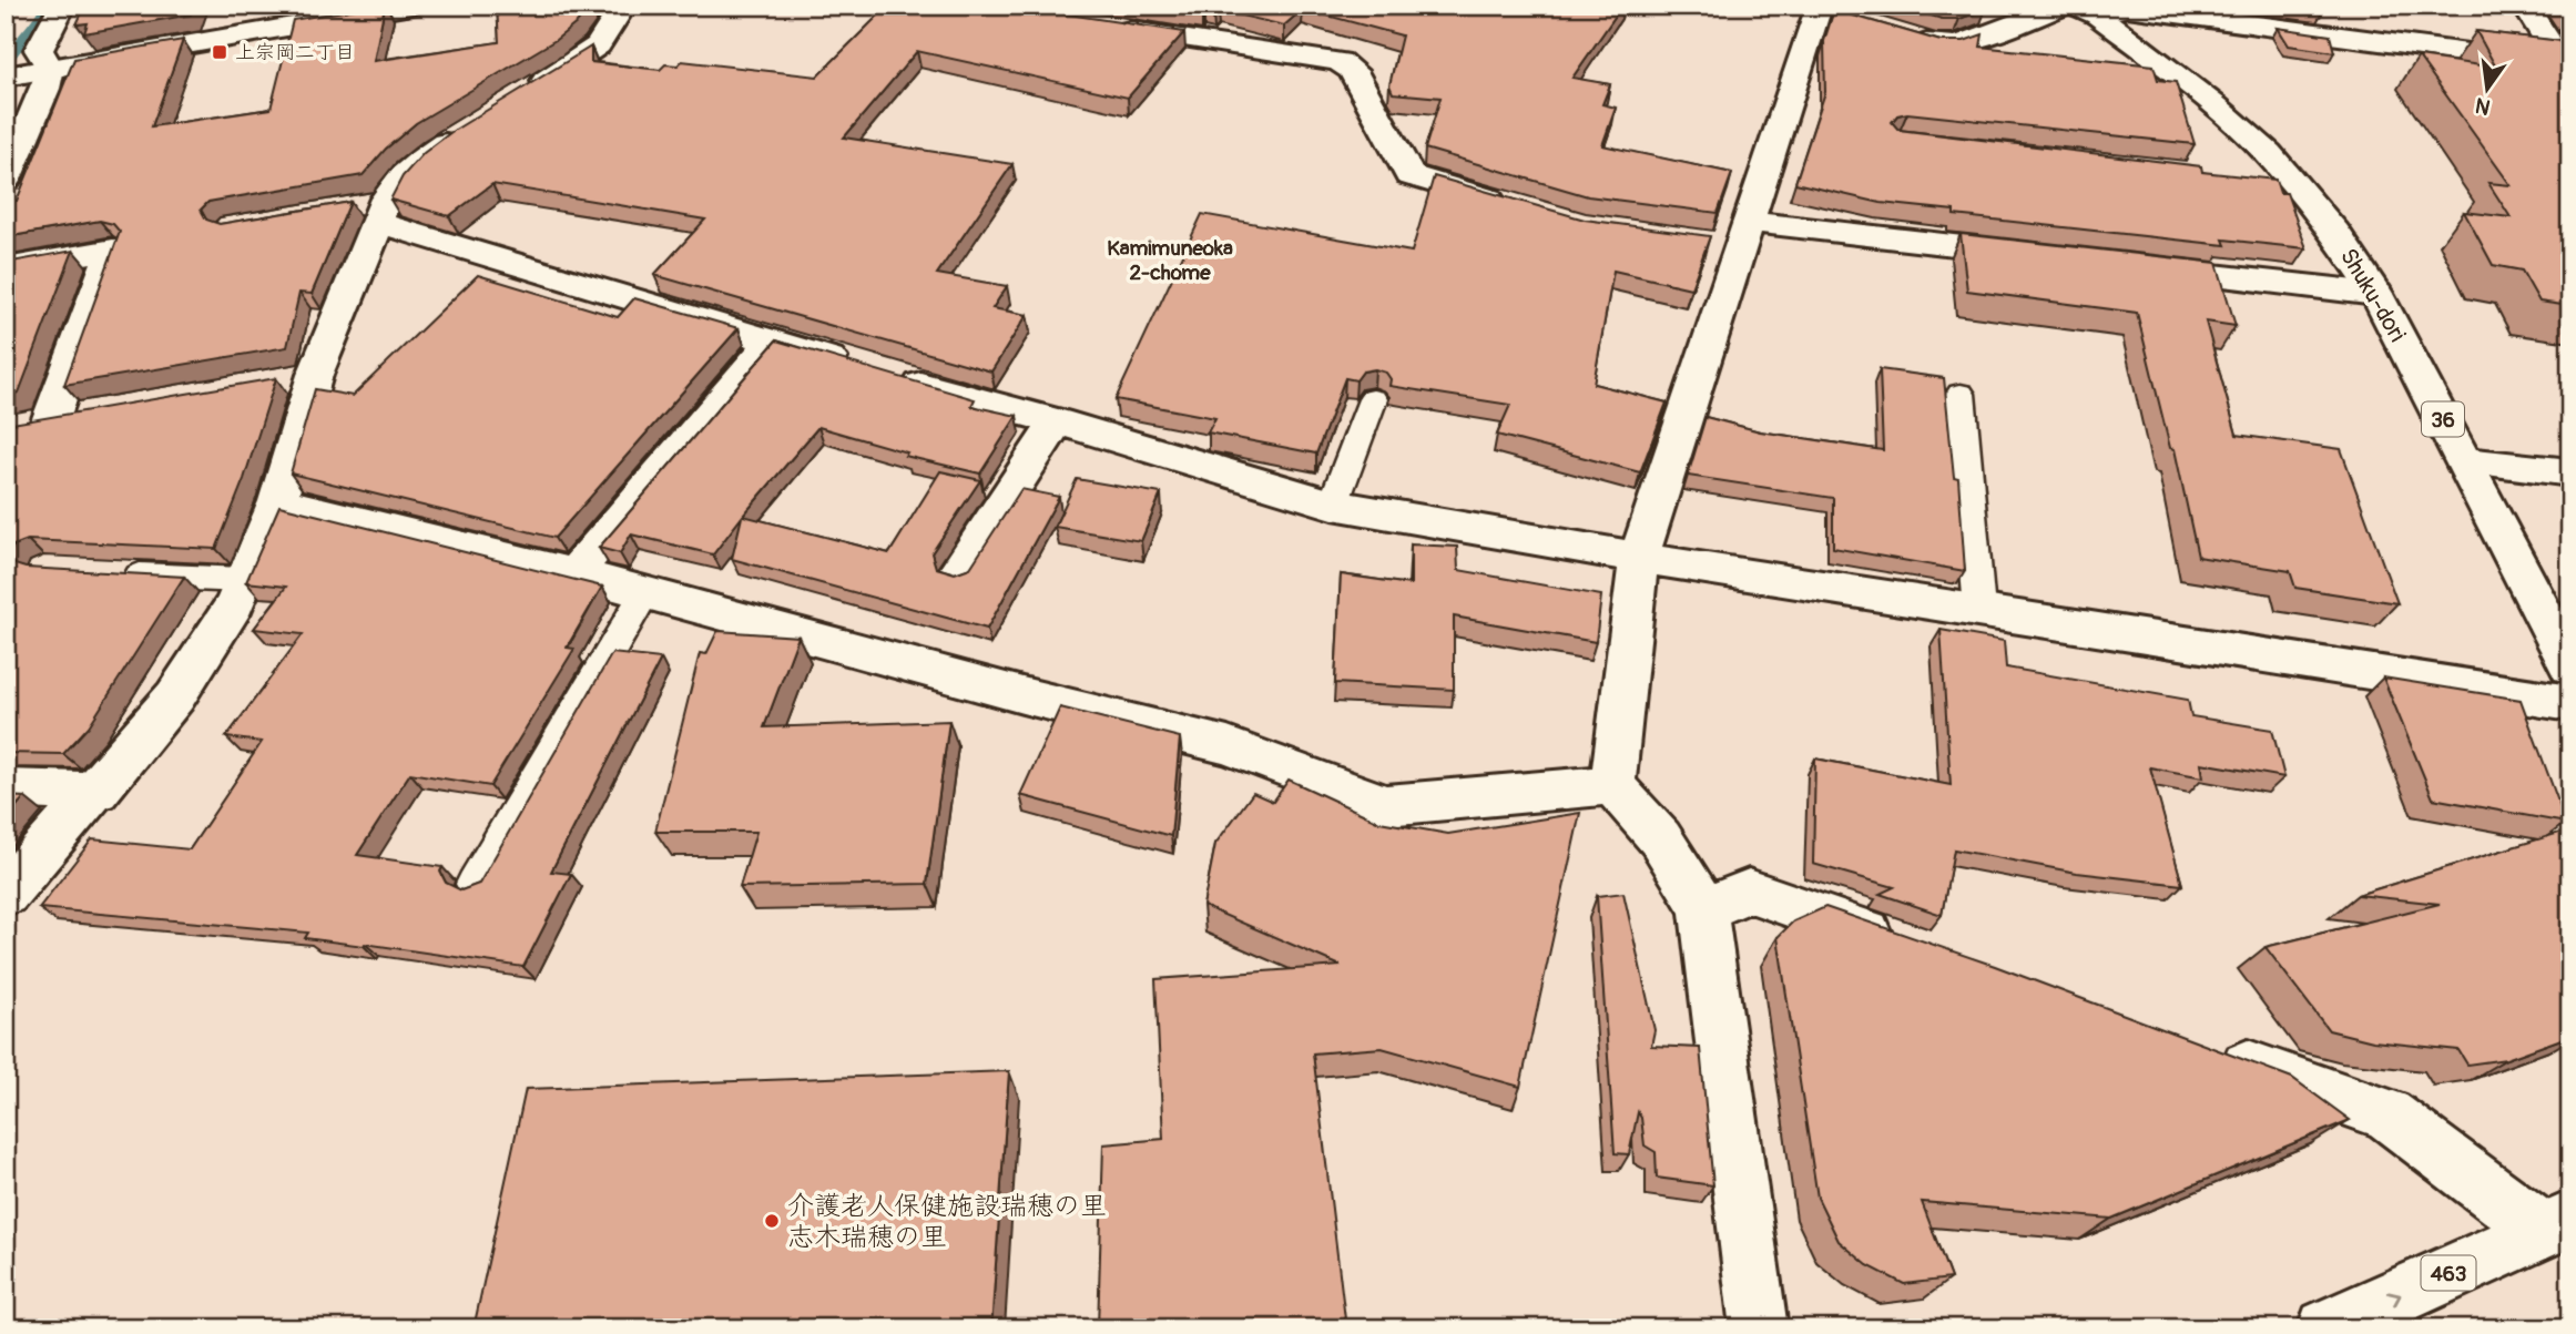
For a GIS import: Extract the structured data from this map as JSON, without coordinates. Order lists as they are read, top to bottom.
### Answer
{
  "streets": {
    "main road": ["Shuku-dori", "36", "463"]
  },
  "districts": ["Kamimuneoka 2-chome"],
  "places": {
    "transit": ["上宗岡二丁目"],
    "other": ["介護老人保健施設瑞穂の里 志木瑞穂の里"]
  },
  "north": "bottom"
}
